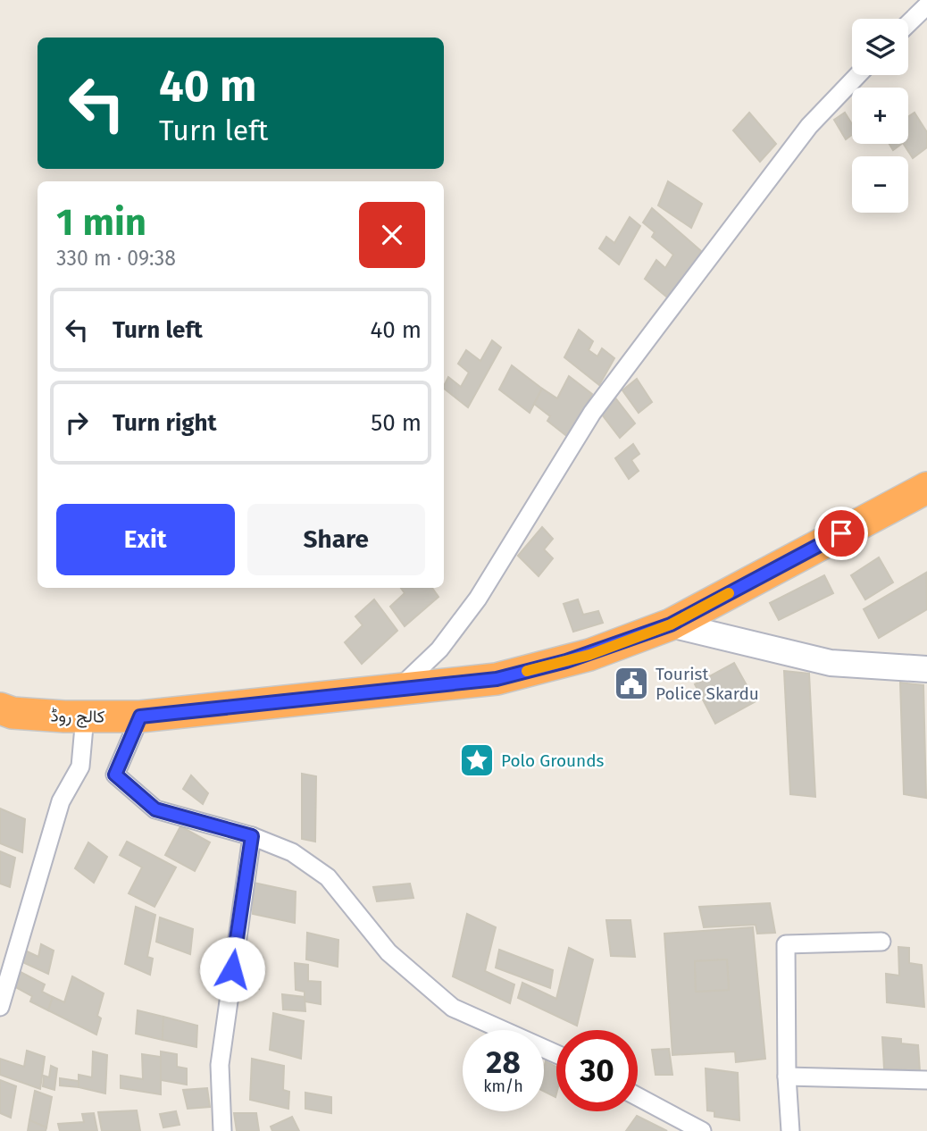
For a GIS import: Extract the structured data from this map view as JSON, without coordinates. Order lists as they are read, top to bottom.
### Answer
{
  "streets": {
    "highway": ["کالج روڈ"]
  },
  "places": {
    "public building": ["Tourist Police Skardu"],
    "place": ["Polo Grounds"]
  },
  "page": {
    "map_buttons": ["+", "−"],
    "turn": ["40 m", "Turn left"],
    "heading": ["1 min", "330 m · 09:38"],
    "list": [
      {
        "name": "Turn left",
        "value": "40 m"
      },
      {
        "name": "Turn right",
        "value": "50 m"
      }
    ],
    "buttons": ["Exit", "Share"],
    "speed": "28 km/h",
    "limit": "30"
  }
}
